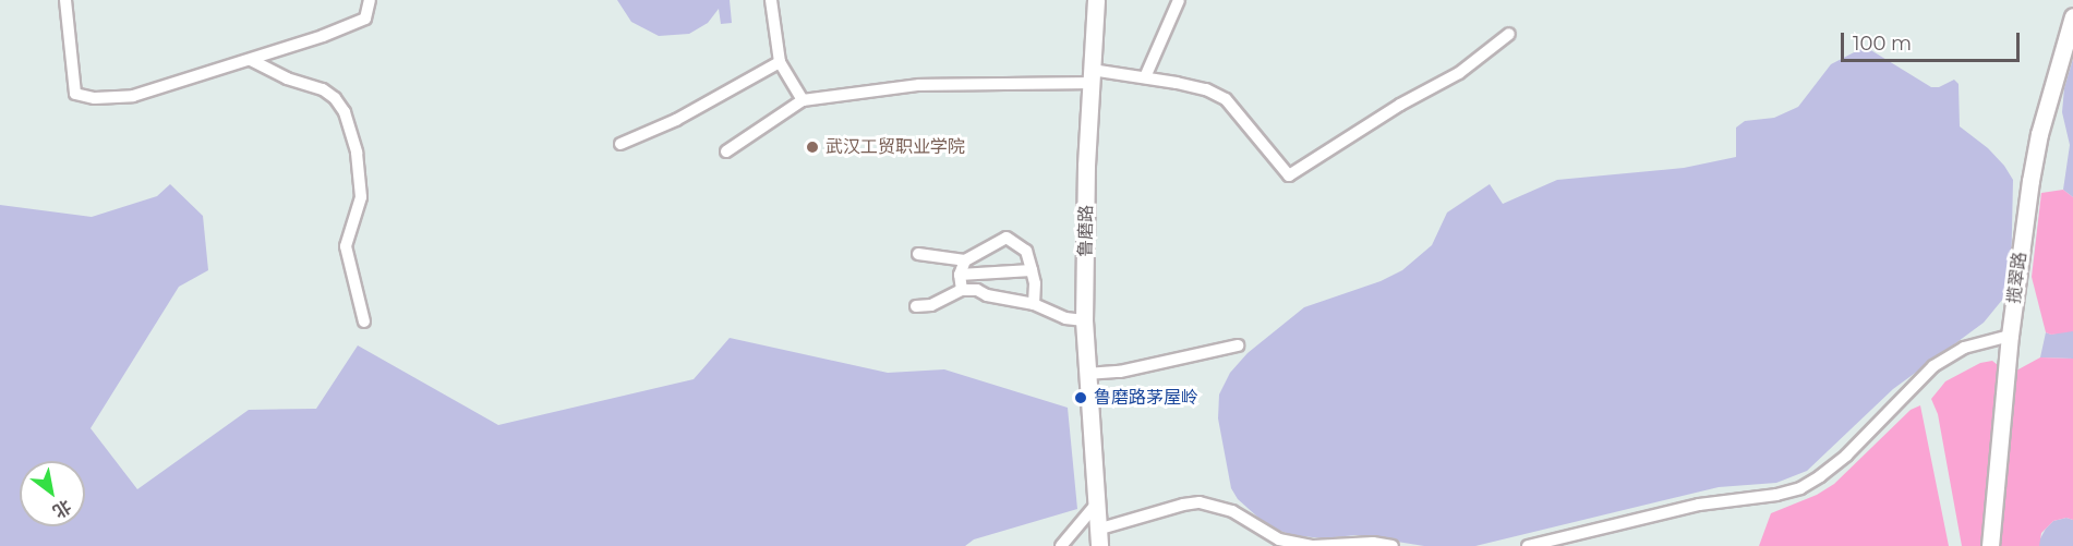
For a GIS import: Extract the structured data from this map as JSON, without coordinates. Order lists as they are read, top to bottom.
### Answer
{
  "streets": {
    "street": ["鲁磨路", "揽翠路"]
  },
  "places": ["武汉工贸职业学院", "鲁磨路茅屋岭"],
  "scale_bar": "100 m",
  "north": "bottom right"
}
